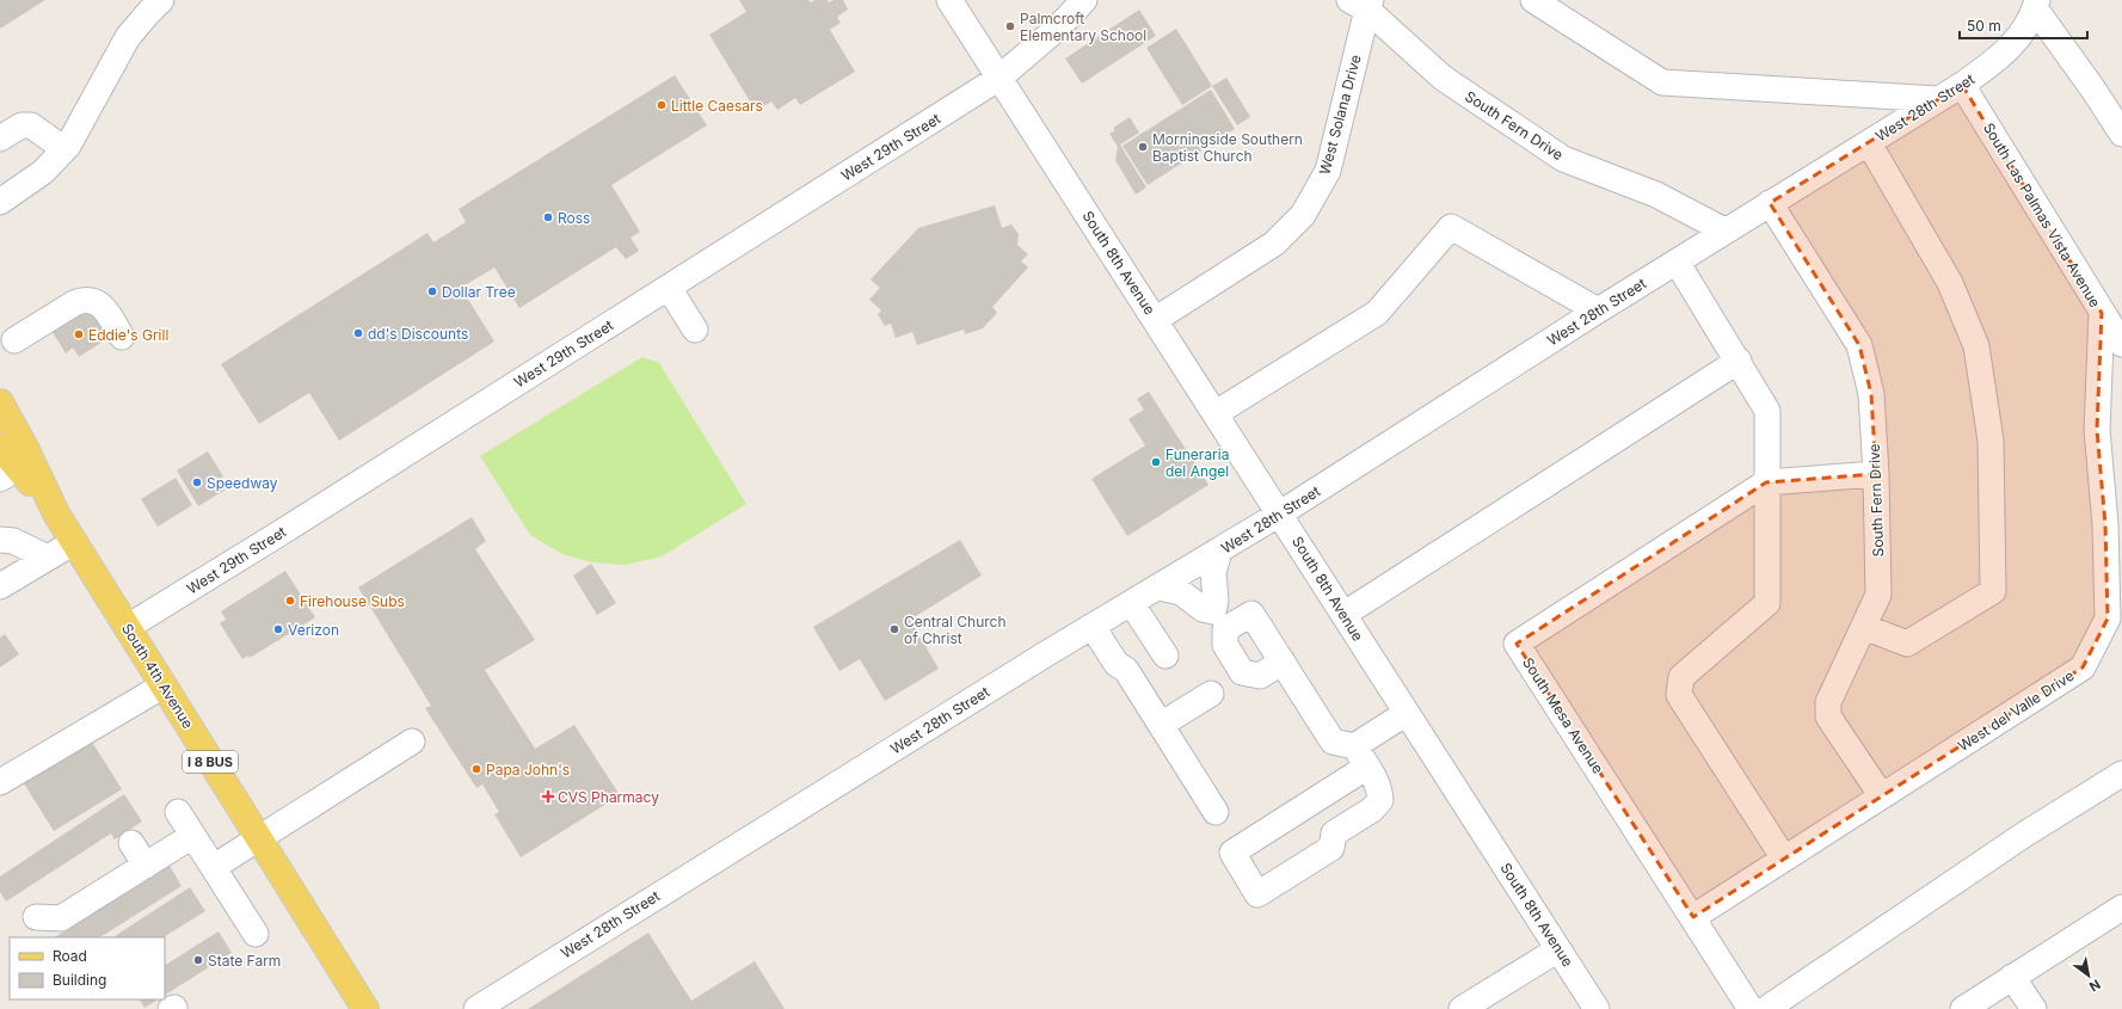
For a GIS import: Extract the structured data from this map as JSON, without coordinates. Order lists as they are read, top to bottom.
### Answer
{
  "streets": {
    "main road": ["South 4th Avenue", "I 8 BUS"],
    "street": [
      "West 28th Street",
      "West Solana Drive",
      "South Fern Drive",
      "West 29th Street",
      "South Las Palmas Vista Avenue",
      "South 8th Avenue",
      "West del Valle Drive",
      "South Mesa Avenue"
    ]
  },
  "crossings": [
    ["West 28th Street", "South Fern Drive"],
    ["West 28th Street", "South Las Palmas Vista Avenue"],
    ["West 28th Street", "South 8th Avenue"],
    ["West Solana Drive", "South Fern Drive"],
    ["West Solana Drive", "South 8th Avenue"],
    ["South Fern Drive", "West del Valle Drive"],
    ["South Fern Drive", "South Mesa Avenue"],
    ["West 29th Street", "South 8th Avenue"],
    ["West 29th Street", "South 4th Avenue"],
    ["South Las Palmas Vista Avenue", "West del Valle Drive"],
    ["West del Valle Drive", "South Mesa Avenue"]
  ],
  "places": {
    "other": [
      "Palmcroft Elementary School",
      "Little Caesars",
      "Morningside Southern Baptist Church",
      "Ross",
      "Dollar Tree",
      "dd's Discounts",
      "Eddie's Grill",
      "Funeraria del Angel",
      "Speedway",
      "Firehouse Subs",
      "Verizon",
      "Central Church of Christ",
      "Papa John's",
      "State Farm"
    ],
    "health": ["CVS Pharmacy"]
  },
  "legend": ["Road", "Building"],
  "scale_bar": "50 m",
  "north": "bottom right"
}
